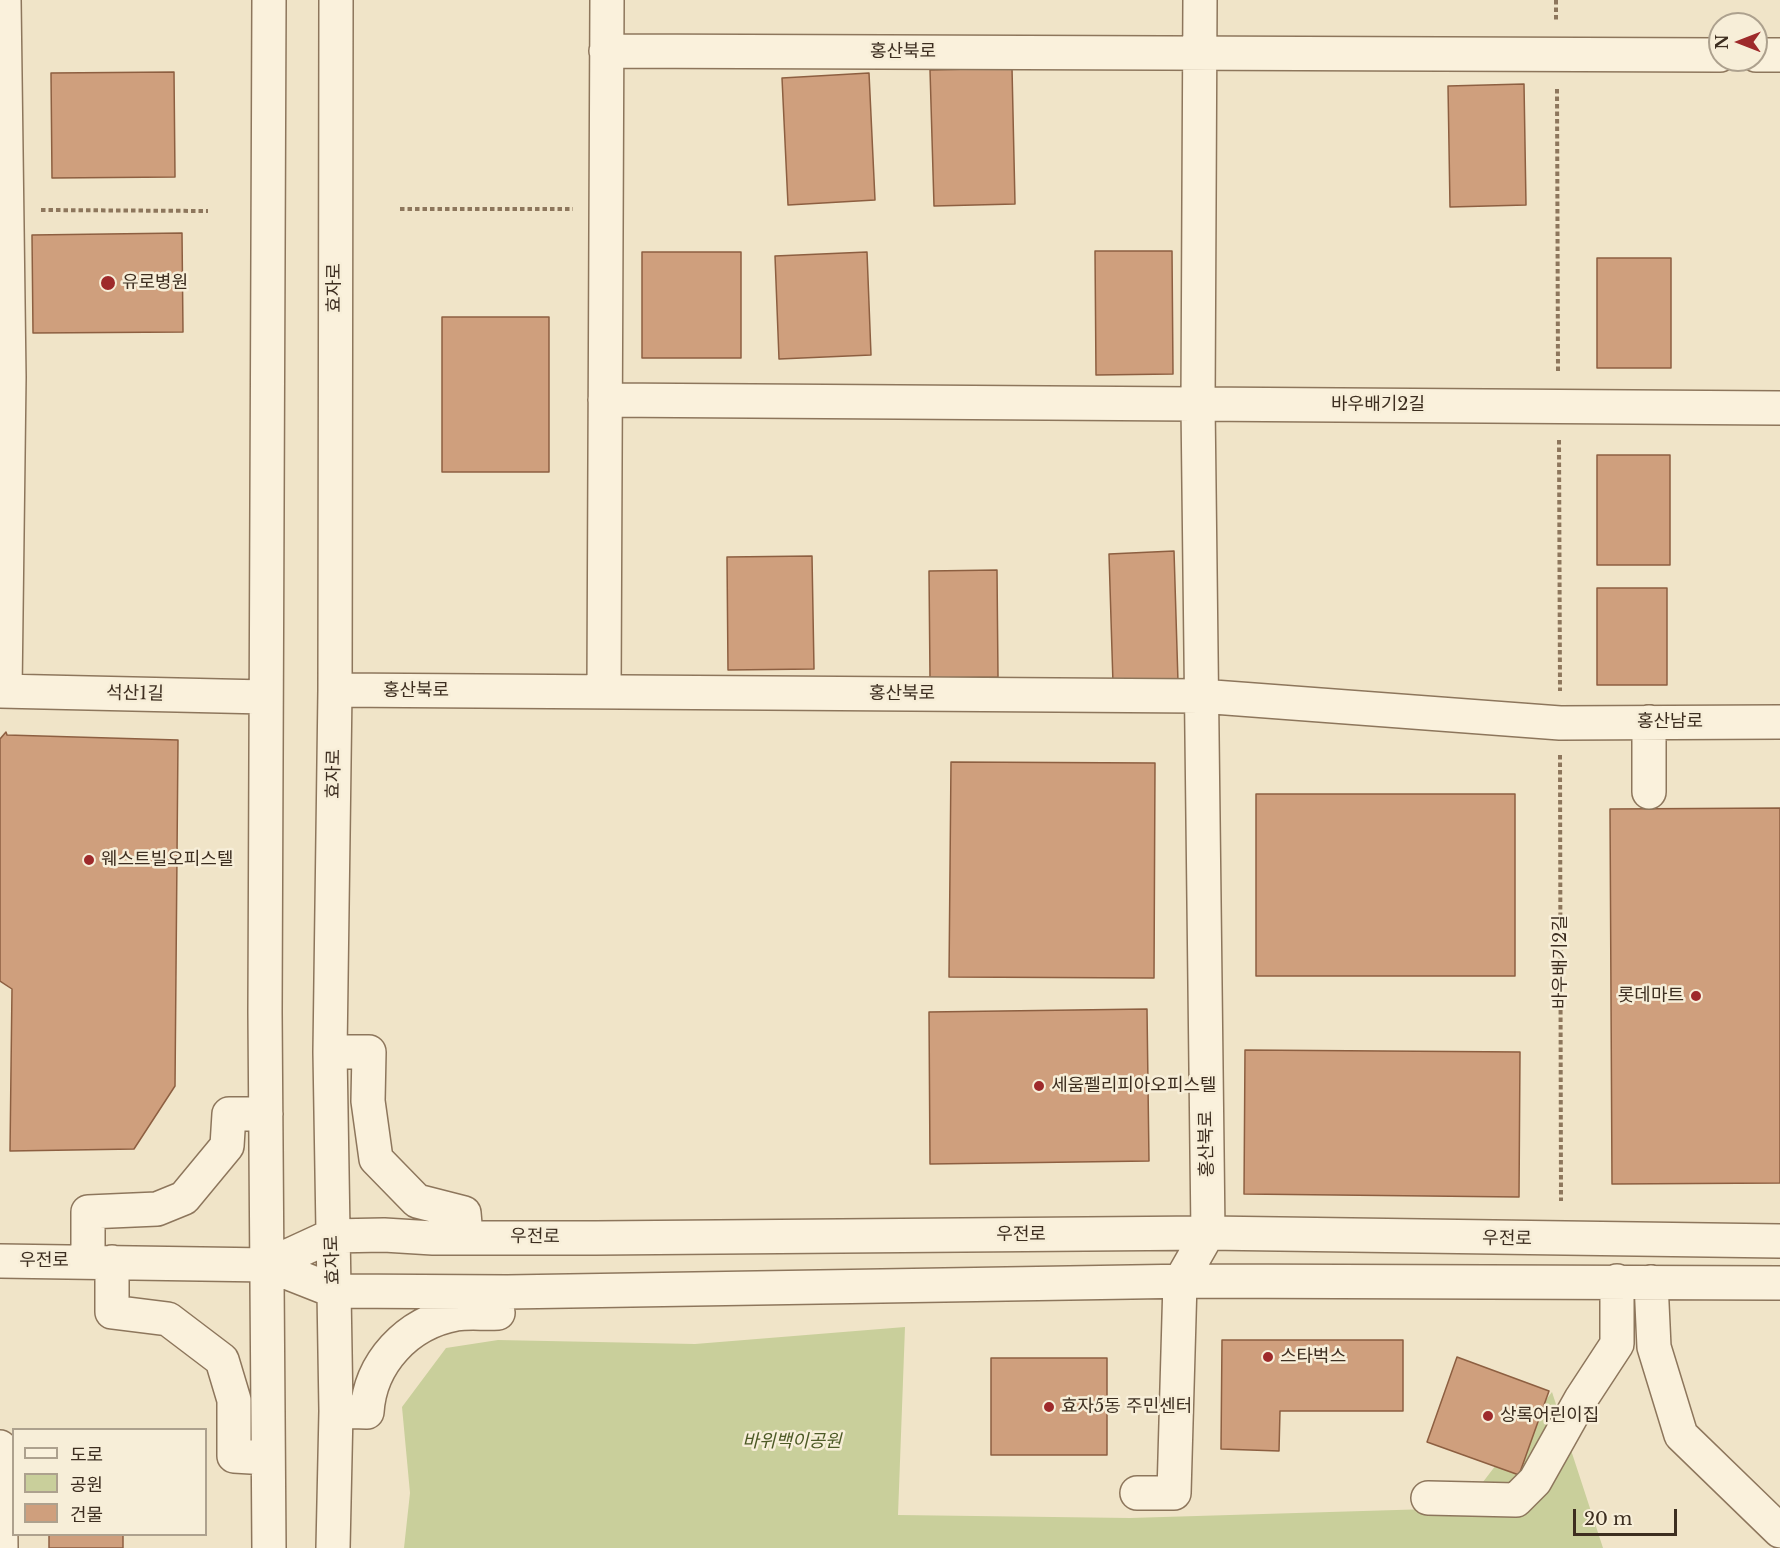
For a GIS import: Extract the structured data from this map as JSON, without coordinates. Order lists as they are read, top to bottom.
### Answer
{
  "streets": {
    "street": [
      "홍산북로",
      "효자로",
      "바우배기2길",
      "석산1길",
      "홍산남로",
      "우전로"
    ]
  },
  "crossings": [
    ["홍산북로", "효자로"],
    ["홍산북로", "바우배기2길"],
    ["홍산북로", "우전로"],
    ["효자로", "우전로"],
    ["바우배기2길", "홍산남로"]
  ],
  "parks": ["바위백이공원"],
  "places": [
    "유로병원",
    "웨스트빌오피스텔",
    "롯데마트",
    "세움펠리피아오피스텔",
    "스타벅스",
    "효자5동 주민센터",
    "상록어린이집"
  ],
  "legend": ["도로", "공원", "건물"],
  "scale_bar": "20 m",
  "north": "left"
}
